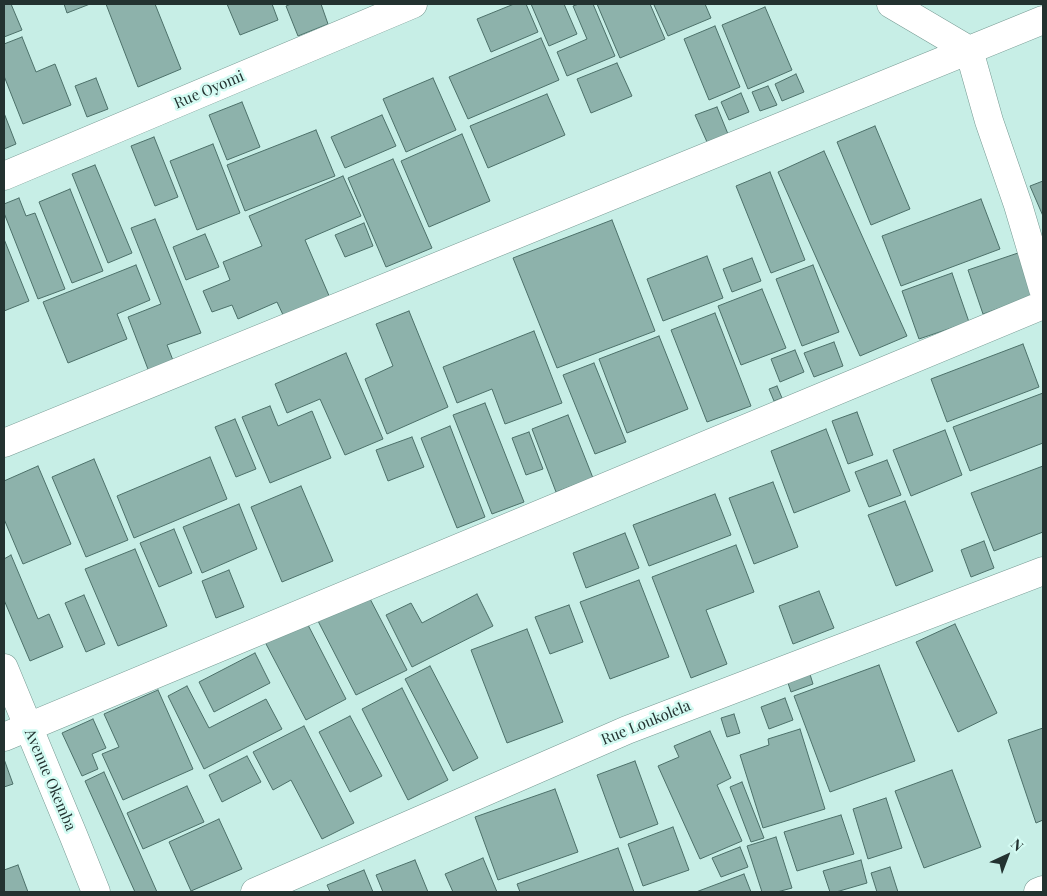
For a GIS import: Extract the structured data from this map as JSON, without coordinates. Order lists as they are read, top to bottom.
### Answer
{
  "streets": {
    "street": ["Rue Oyomi", "Rue Loukolela", "Avenue Okemba"]
  },
  "north": "top right"
}
